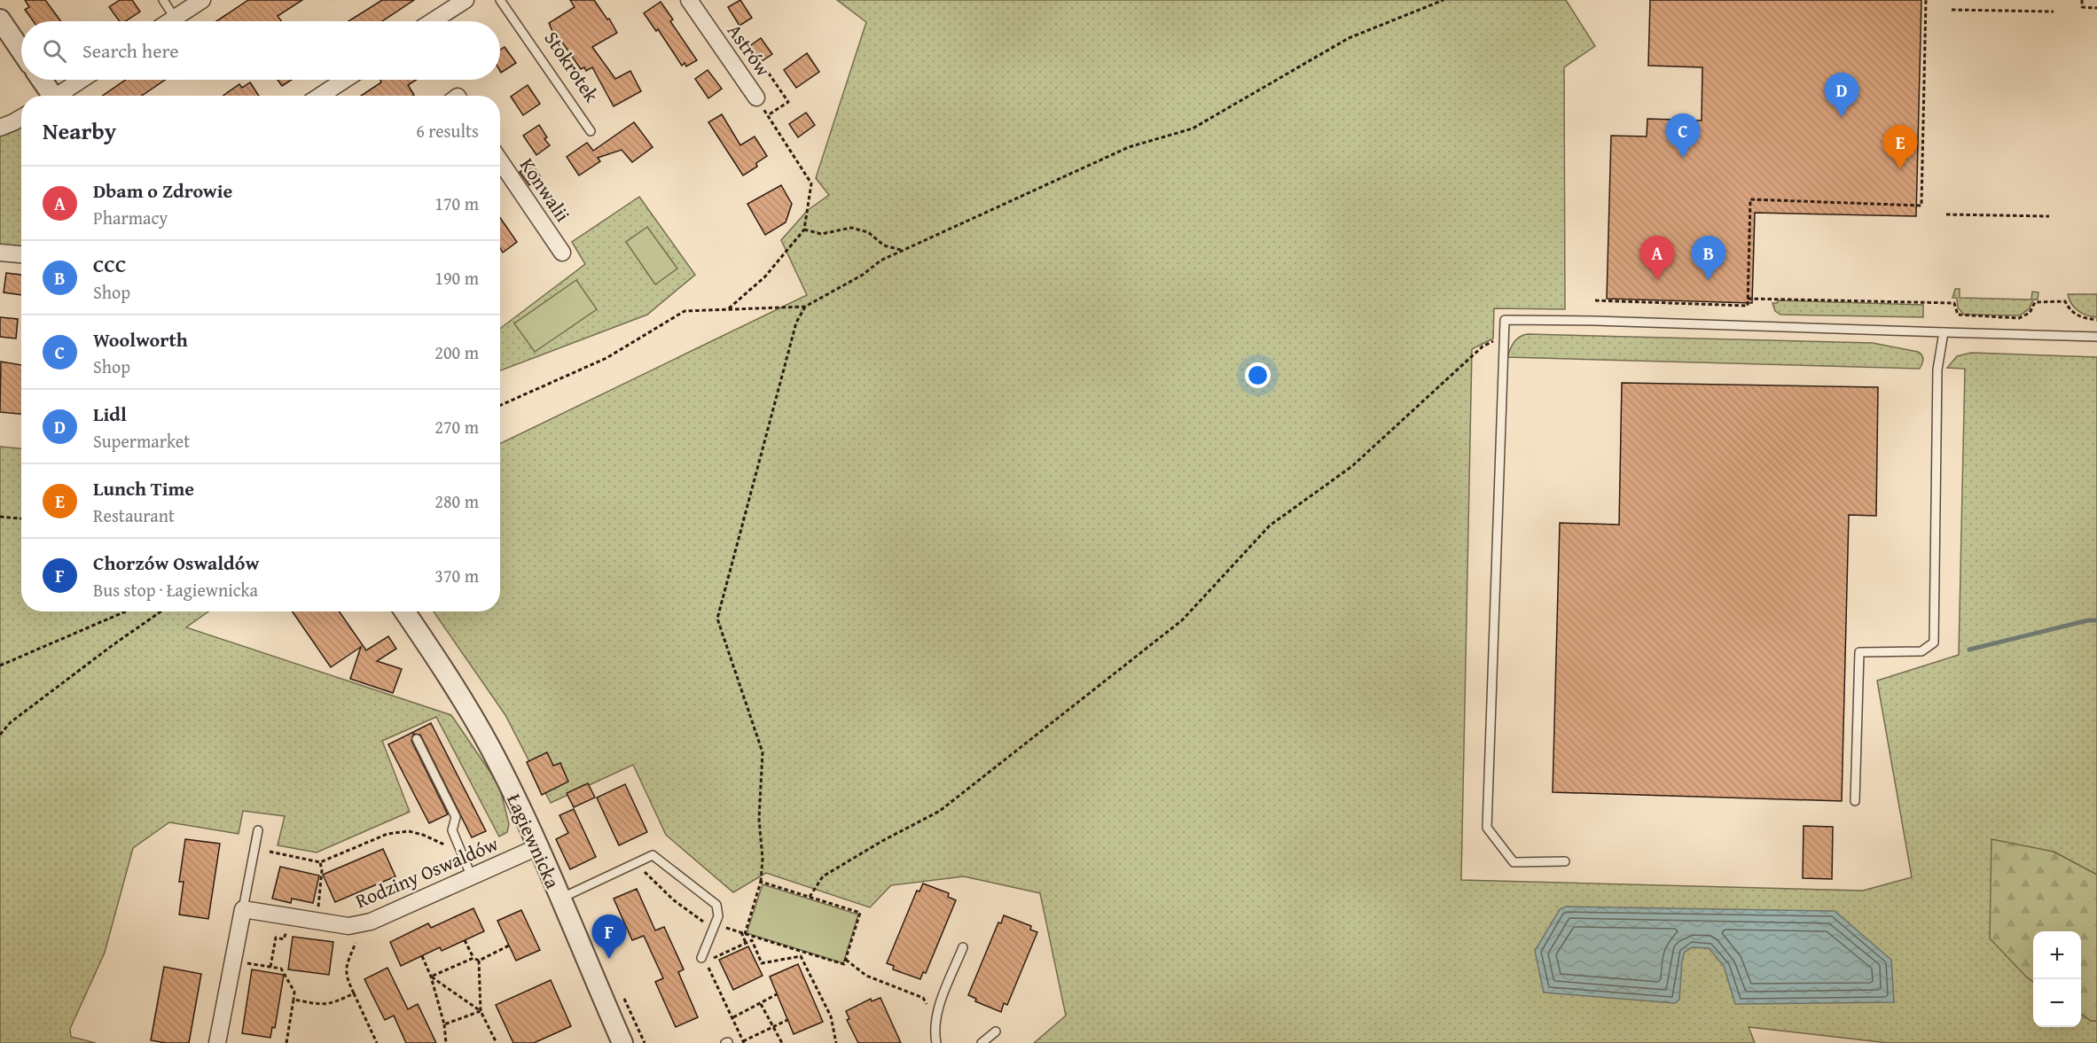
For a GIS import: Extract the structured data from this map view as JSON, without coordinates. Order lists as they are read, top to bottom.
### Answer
{
  "streets": {
    "street": [
      "Astrów",
      "Konwalii",
      "Łagiewnicka",
      "Rodziny Oswaldów"
    ],
    "lane": ["Stokrotek"]
  },
  "crossings": [
    ["Łagiewnicka", "Rodziny Oswaldów"]
  ],
  "page": {
    "search": "Search here",
    "pins": [
      "D",
      "C",
      "E",
      "A",
      "B",
      "F"
    ],
    "heading": ["Nearby", "6 results"],
    "list": [
      {
        "mark": "A",
        "name": "Dbam o Zdrowie",
        "note": "Pharmacy",
        "value": "170 m"
      },
      {
        "mark": "B",
        "name": "CCC",
        "note": "Shop",
        "value": "190 m"
      },
      {
        "mark": "C",
        "name": "Woolworth",
        "note": "Shop",
        "value": "200 m"
      },
      {
        "mark": "D",
        "name": "Lidl",
        "note": "Supermarket",
        "value": "270 m"
      },
      {
        "mark": "E",
        "name": "Lunch Time",
        "note": "Restaurant",
        "value": "280 m"
      },
      {
        "mark": "F",
        "name": "Chorzów Oswaldów",
        "note": "Bus stop · Łagiewnicka",
        "value": "370 m"
      }
    ],
    "map_buttons": ["+", "−"]
  }
}
